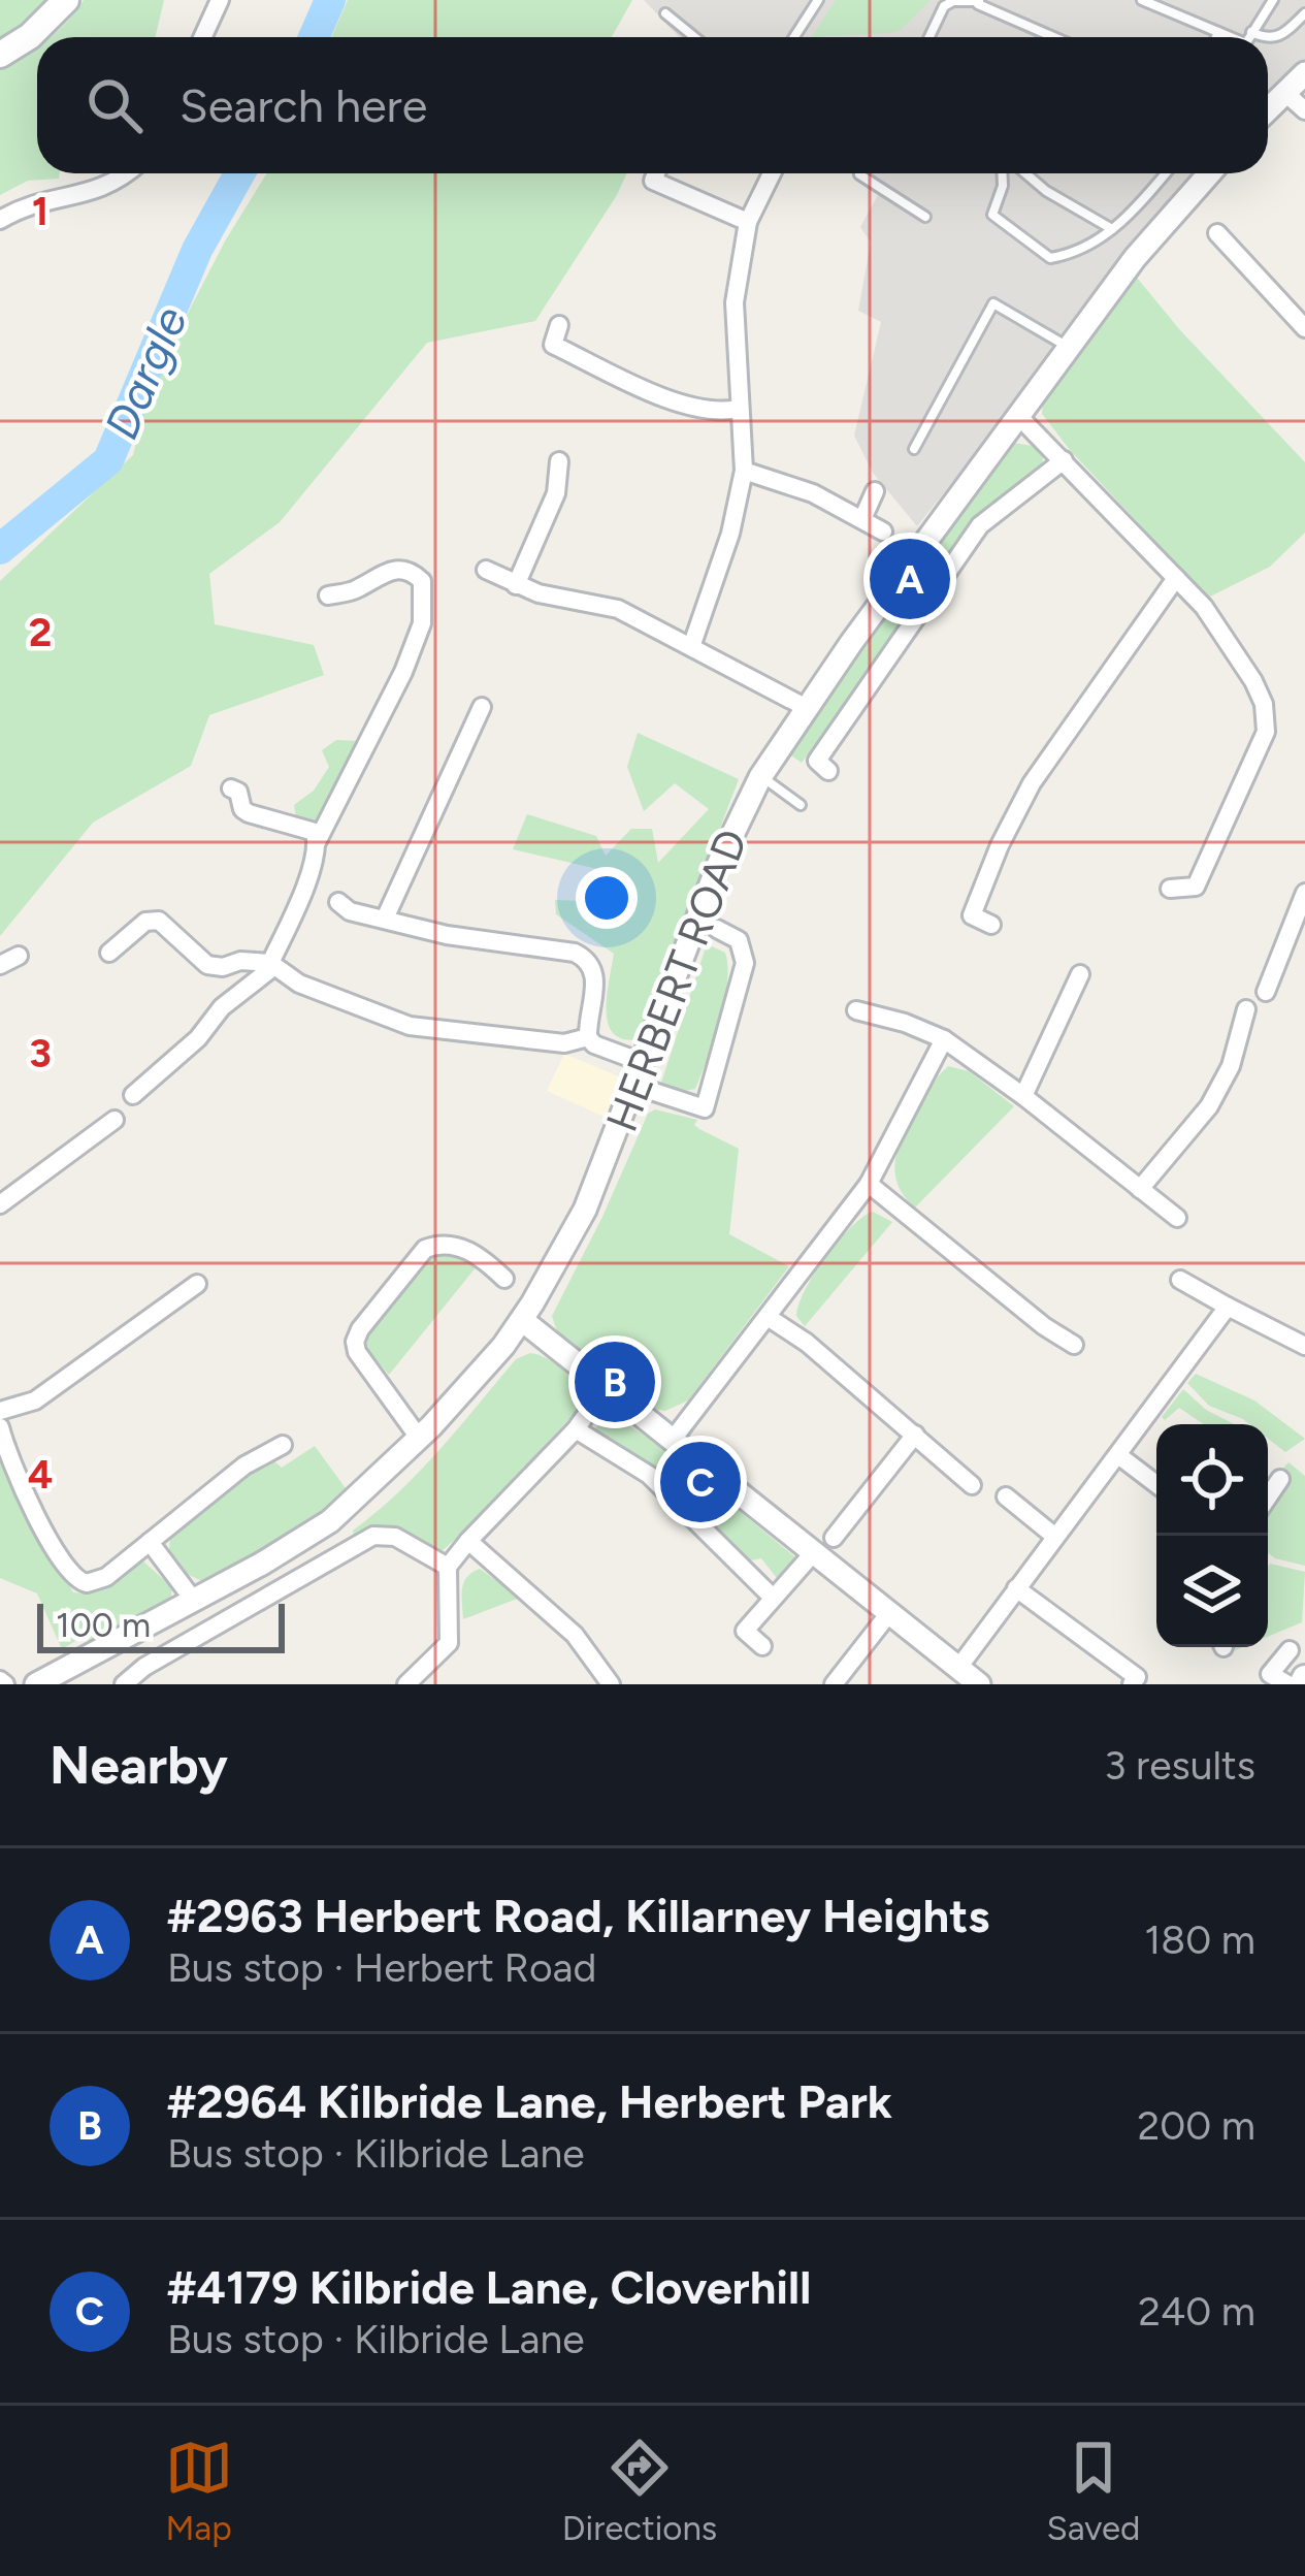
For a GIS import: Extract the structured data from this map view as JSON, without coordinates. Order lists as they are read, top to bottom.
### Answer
{
  "streets": {
    "street": ["HERBERT ROAD"]
  },
  "water": ["Dargle"],
  "scale_bar": "100 m",
  "page": {
    "search": "Search here",
    "pins": ["A", "B", "C"],
    "scale": "100 m",
    "heading": ["Nearby", "3 results"],
    "list": [
      {
        "mark": "A",
        "name": "#2963 Herbert Road, Killarney Heights",
        "note": "Bus stop · Herbert Road",
        "value": "180 m"
      },
      {
        "mark": "B",
        "name": "#2964 Kilbride Lane, Herbert Park",
        "note": "Bus stop · Kilbride Lane",
        "value": "200 m"
      },
      {
        "mark": "C",
        "name": "#4179 Kilbride Lane, Cloverhill",
        "note": "Bus stop · Kilbride Lane",
        "value": "240 m"
      }
    ],
    "nav": ["Map", "Directions", "Saved"]
  },
  "grid": {
    "rows": [
      "1",
      "2",
      "3",
      "4"
    ]
  }
}
